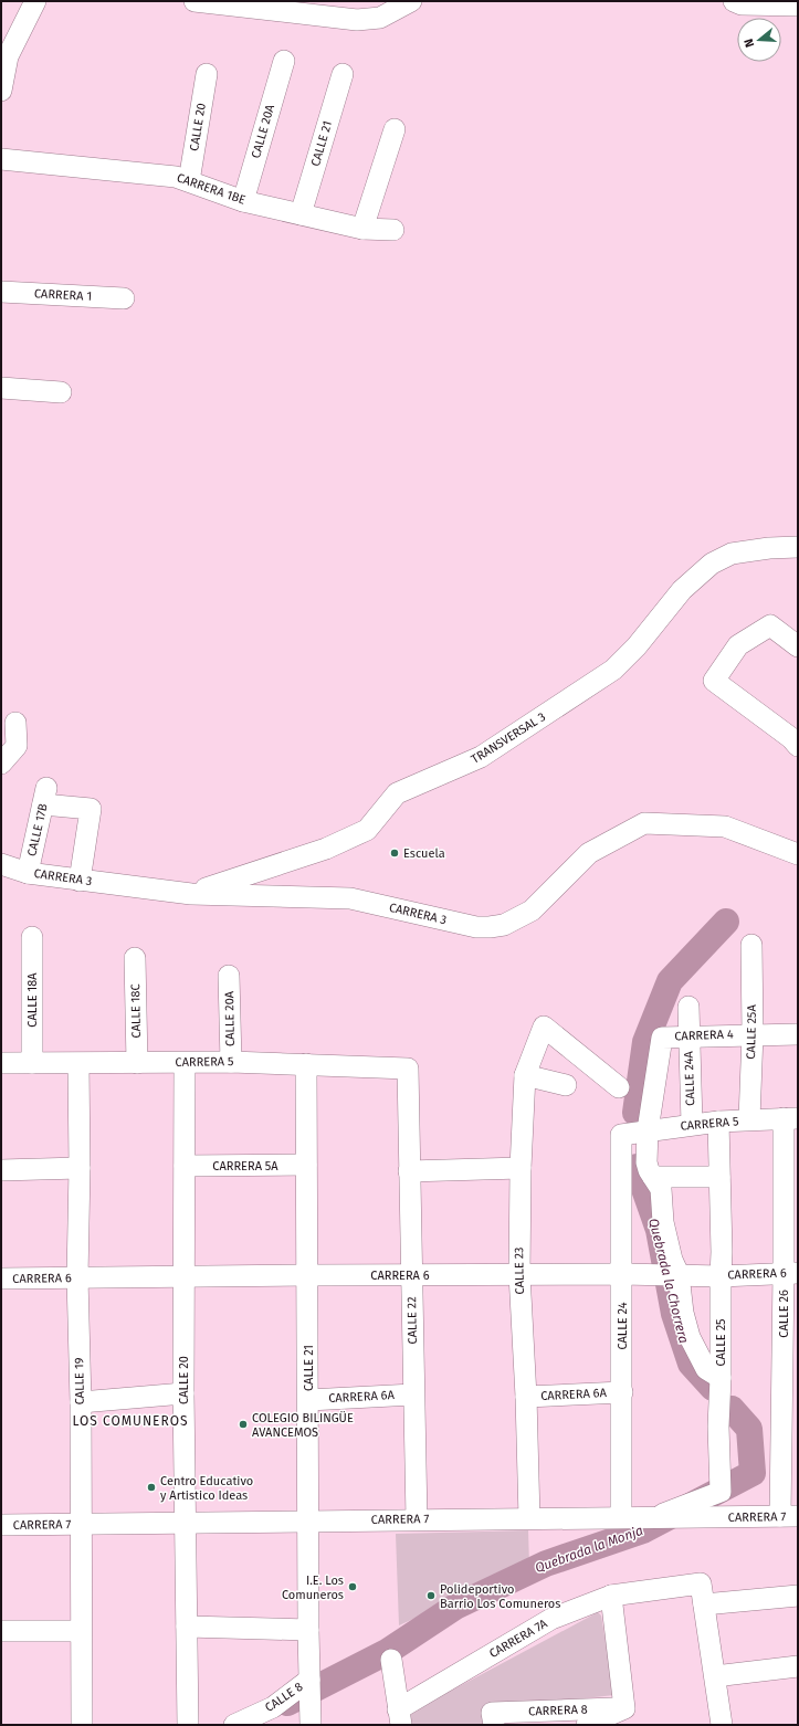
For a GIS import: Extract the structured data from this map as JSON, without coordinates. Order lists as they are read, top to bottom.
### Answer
{
  "streets": {
    "street": [
      "CALLE 20",
      "CALLE 20A",
      "CALLE 21",
      "CARRERA 1BE",
      "CARRERA 1",
      "TRANSVERSAL 3",
      "CALLE 17B",
      "CARRERA 3",
      "CALLE 18A",
      "CALLE 18C",
      "CALLE 25A",
      "CARRERA 4",
      "CARRERA 5",
      "CALLE 24A",
      "CARRERA 5A",
      "CALLE 23",
      "CARRERA 6",
      "CALLE 26",
      "CALLE 22",
      "CALLE 24",
      "CALLE 25",
      "CALLE 19",
      "CARRERA 6A",
      "CARRERA 7",
      "CARRERA 7A",
      "CALLE 8",
      "CARRERA 8"
    ]
  },
  "crossings": [
    ["CALLE 20", "CARRERA 1BE"],
    ["CALLE 20", "CARRERA 5"],
    ["CALLE 20", "CARRERA 5A"],
    ["CALLE 20", "CARRERA 6"],
    ["CALLE 20", "CARRERA 7"],
    ["CALLE 20A", "CARRERA 1BE"],
    ["CALLE 20A", "CARRERA 5"],
    ["CALLE 21", "CARRERA 1BE"],
    ["CALLE 21", "CARRERA 5"],
    ["CALLE 21", "CARRERA 5A"],
    ["CALLE 21", "CARRERA 6"],
    ["CALLE 21", "CARRERA 6A"],
    ["CALLE 21", "CARRERA 7"],
    ["CALLE 21", "CALLE 8"],
    ["TRANSVERSAL 3", "CARRERA 3"],
    ["CALLE 17B", "CARRERA 3"],
    ["CALLE 18A", "CARRERA 5"],
    ["CALLE 18C", "CARRERA 5"],
    ["CALLE 25A", "CARRERA 4"],
    ["CALLE 25A", "CARRERA 5"],
    ["CARRERA 4", "CARRERA 5"],
    ["CARRERA 4", "CALLE 24A"],
    ["CARRERA 5", "CALLE 24A"],
    ["CARRERA 5", "CALLE 26"],
    ["CARRERA 5", "CALLE 22"],
    ["CARRERA 5", "CALLE 24"],
    ["CARRERA 5", "CALLE 25"],
    ["CARRERA 5", "CALLE 19"],
    ["CALLE 23", "CARRERA 6"],
    ["CALLE 23", "CARRERA 6A"],
    ["CALLE 23", "CARRERA 7"],
    ["CARRERA 6", "CALLE 26"],
    ["CARRERA 6", "CALLE 22"],
    ["CARRERA 6", "CALLE 24"],
    ["CARRERA 6", "CALLE 25"],
    ["CARRERA 6", "CALLE 19"],
    ["CALLE 26", "CARRERA 7"],
    ["CALLE 22", "CARRERA 6A"],
    ["CALLE 22", "CARRERA 7"],
    ["CALLE 24", "CARRERA 6A"],
    ["CALLE 24", "CARRERA 7"],
    ["CALLE 25", "CARRERA 7"],
    ["CALLE 19", "CARRERA 7"]
  ],
  "districts": ["LOS COMUNEROS"],
  "water": ["Quebrada la Chorrera", "Quebrada la Monja"],
  "places": [
    "Escuela",
    "COLEGIO BILINGÜE AVANCEMOS",
    "Centro Educativo y Artistico Ideas",
    "I.E. Los Comuneros",
    "Polideportivo Barrio Los Comuneros"
  ],
  "north": "left"
}
